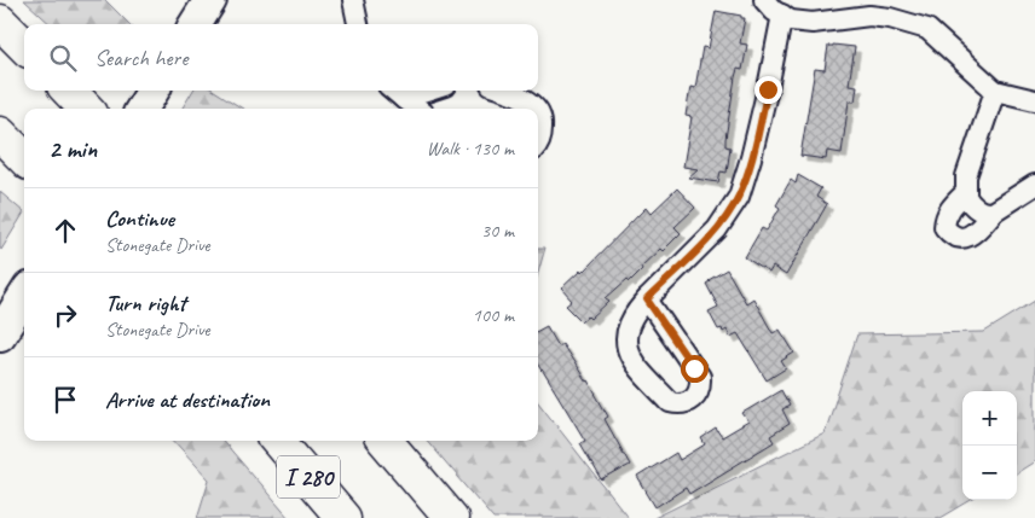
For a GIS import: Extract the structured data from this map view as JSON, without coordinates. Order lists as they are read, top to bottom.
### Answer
{
  "streets": {
    "highway": ["I 280"]
  },
  "page": {
    "search": "Search here",
    "heading": ["2 min", "Walk · 130 m"],
    "list": [
      ["Continue", "Stonegate Drive", "30 m"],
      ["Turn right", "Stonegate Drive", "100 m"],
      "Arrive at destination"
    ],
    "map_buttons": ["+", "−"]
  }
}
